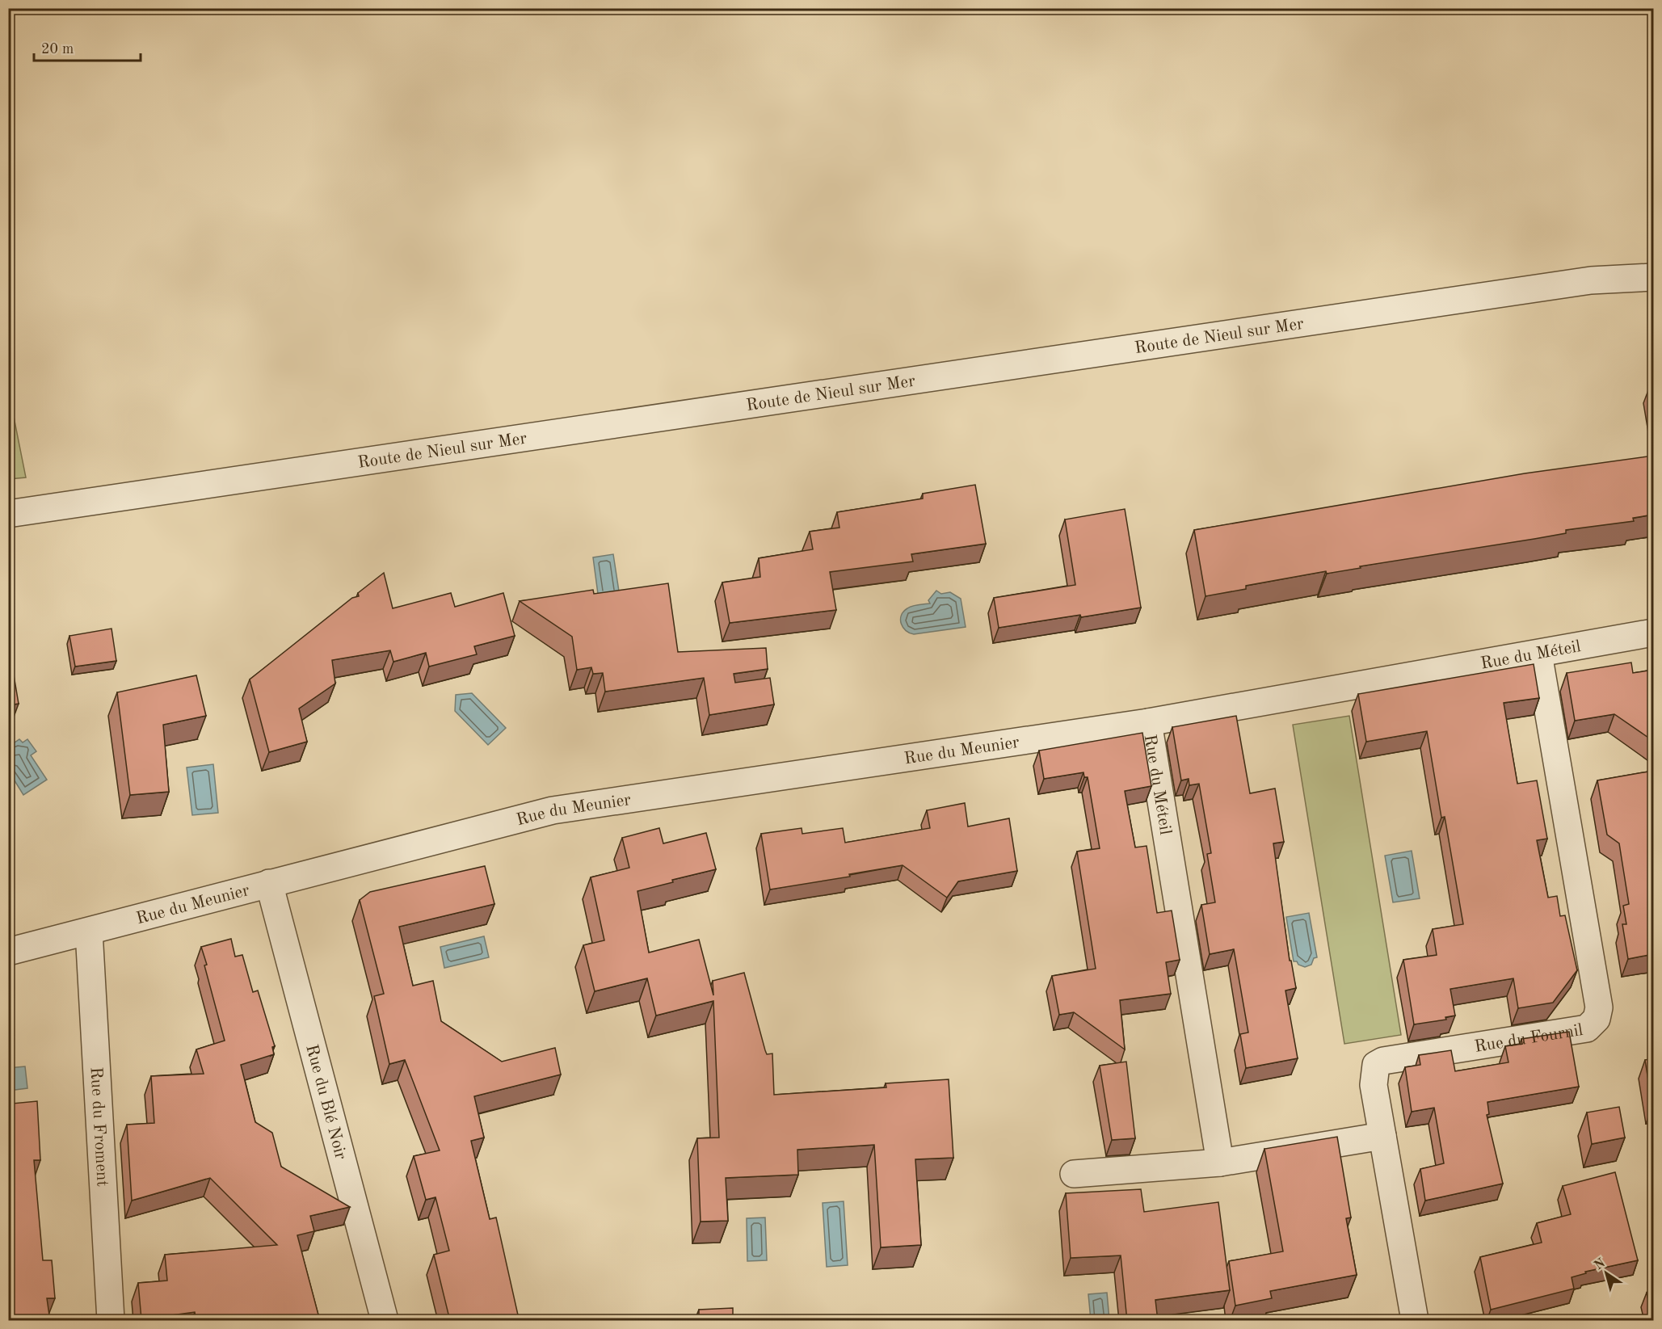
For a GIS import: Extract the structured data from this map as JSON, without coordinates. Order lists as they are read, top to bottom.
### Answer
{
  "streets": {
    "street": [
      "Route de Nieul sur Mer",
      "Rue du Méteil",
      "Rue du Meunier",
      "Rue du Fournil",
      "Rue du Blé Noir",
      "Rue du Froment"
    ]
  },
  "crossings": [
    ["Rue du Méteil", "Rue du Meunier"],
    ["Rue du Méteil", "Rue du Fournil"],
    ["Rue du Meunier", "Rue du Blé Noir"],
    ["Rue du Meunier", "Rue du Froment"]
  ],
  "scale_bar": "20 m",
  "north": "top left"
}
